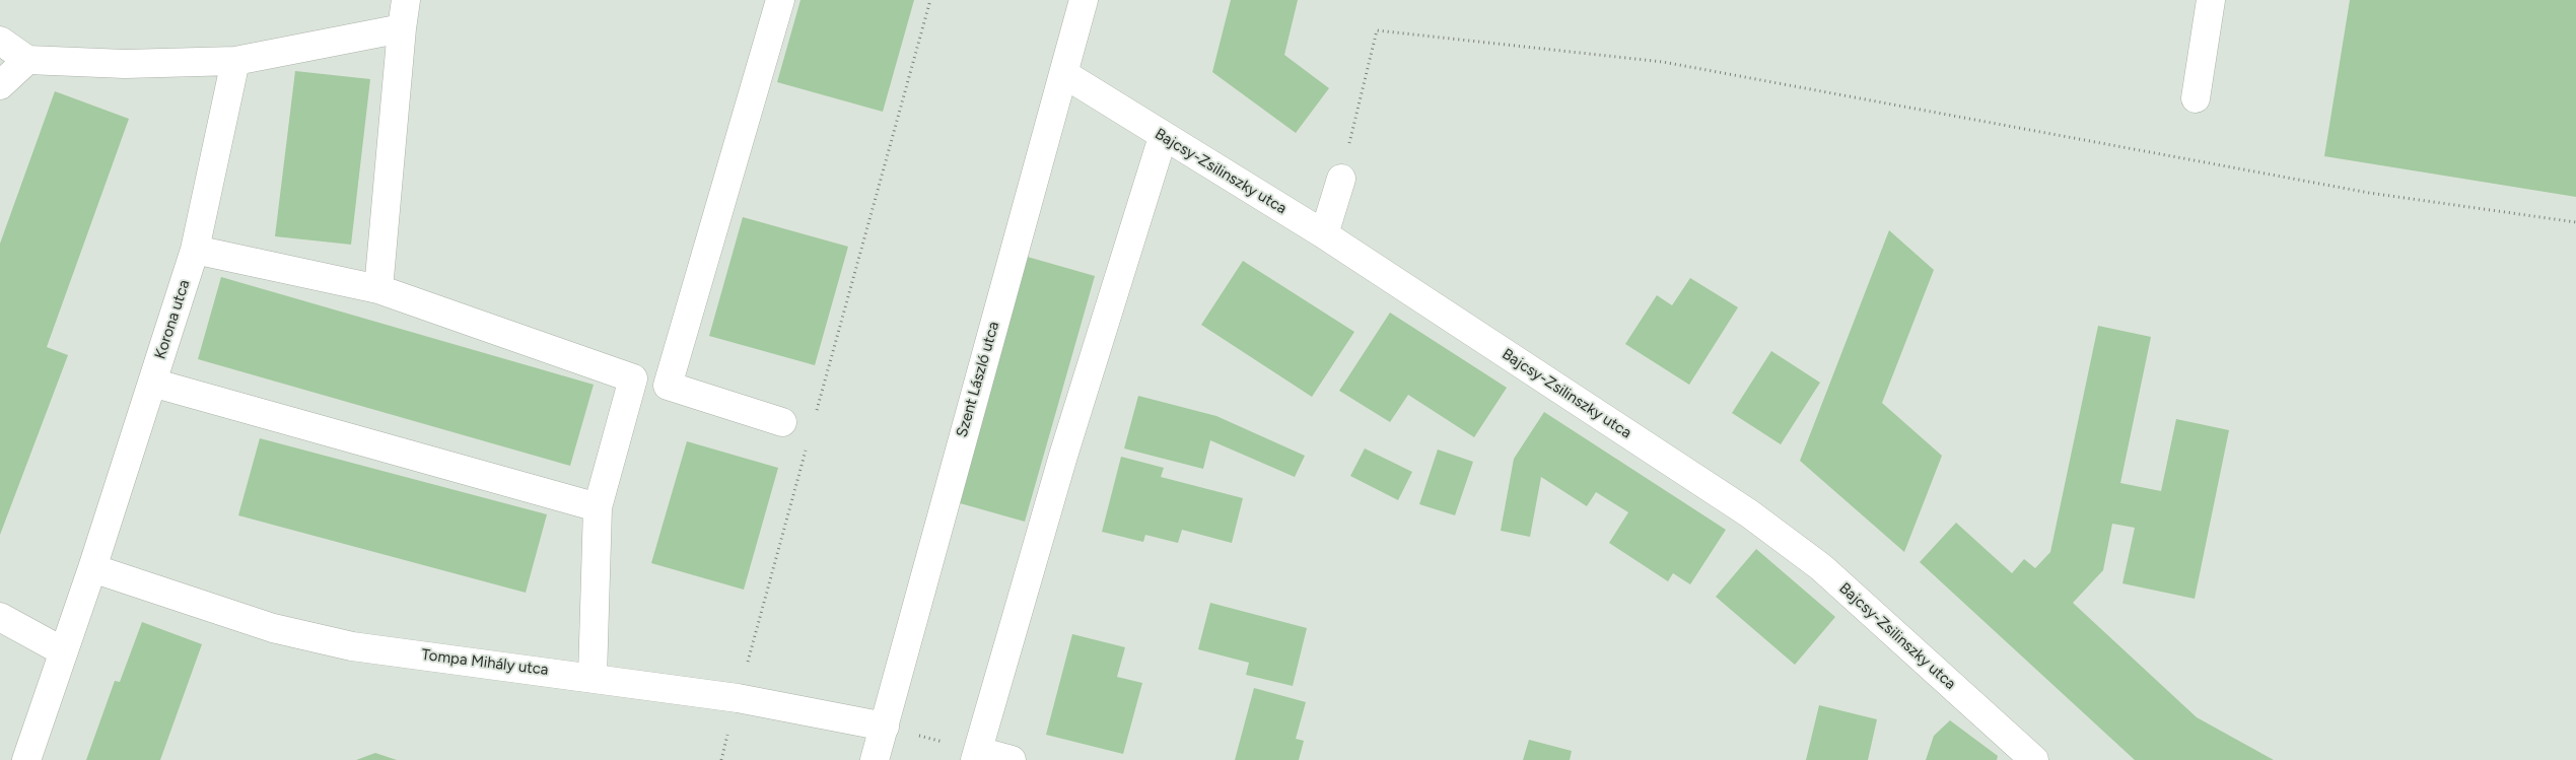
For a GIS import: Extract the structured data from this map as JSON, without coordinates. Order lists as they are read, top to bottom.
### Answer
{
  "streets": {
    "street": [
      "Bajcsy-Zsilinszky utca",
      "Korona utca",
      "Szent László utca",
      "Tompa Mihály utca"
    ]
  },
  "crossings": [
    ["Bajcsy-Zsilinszky utca", "Szent László utca"],
    ["Korona utca", "Tompa Mihály utca"],
    ["Szent László utca", "Tompa Mihály utca"]
  ]
}
